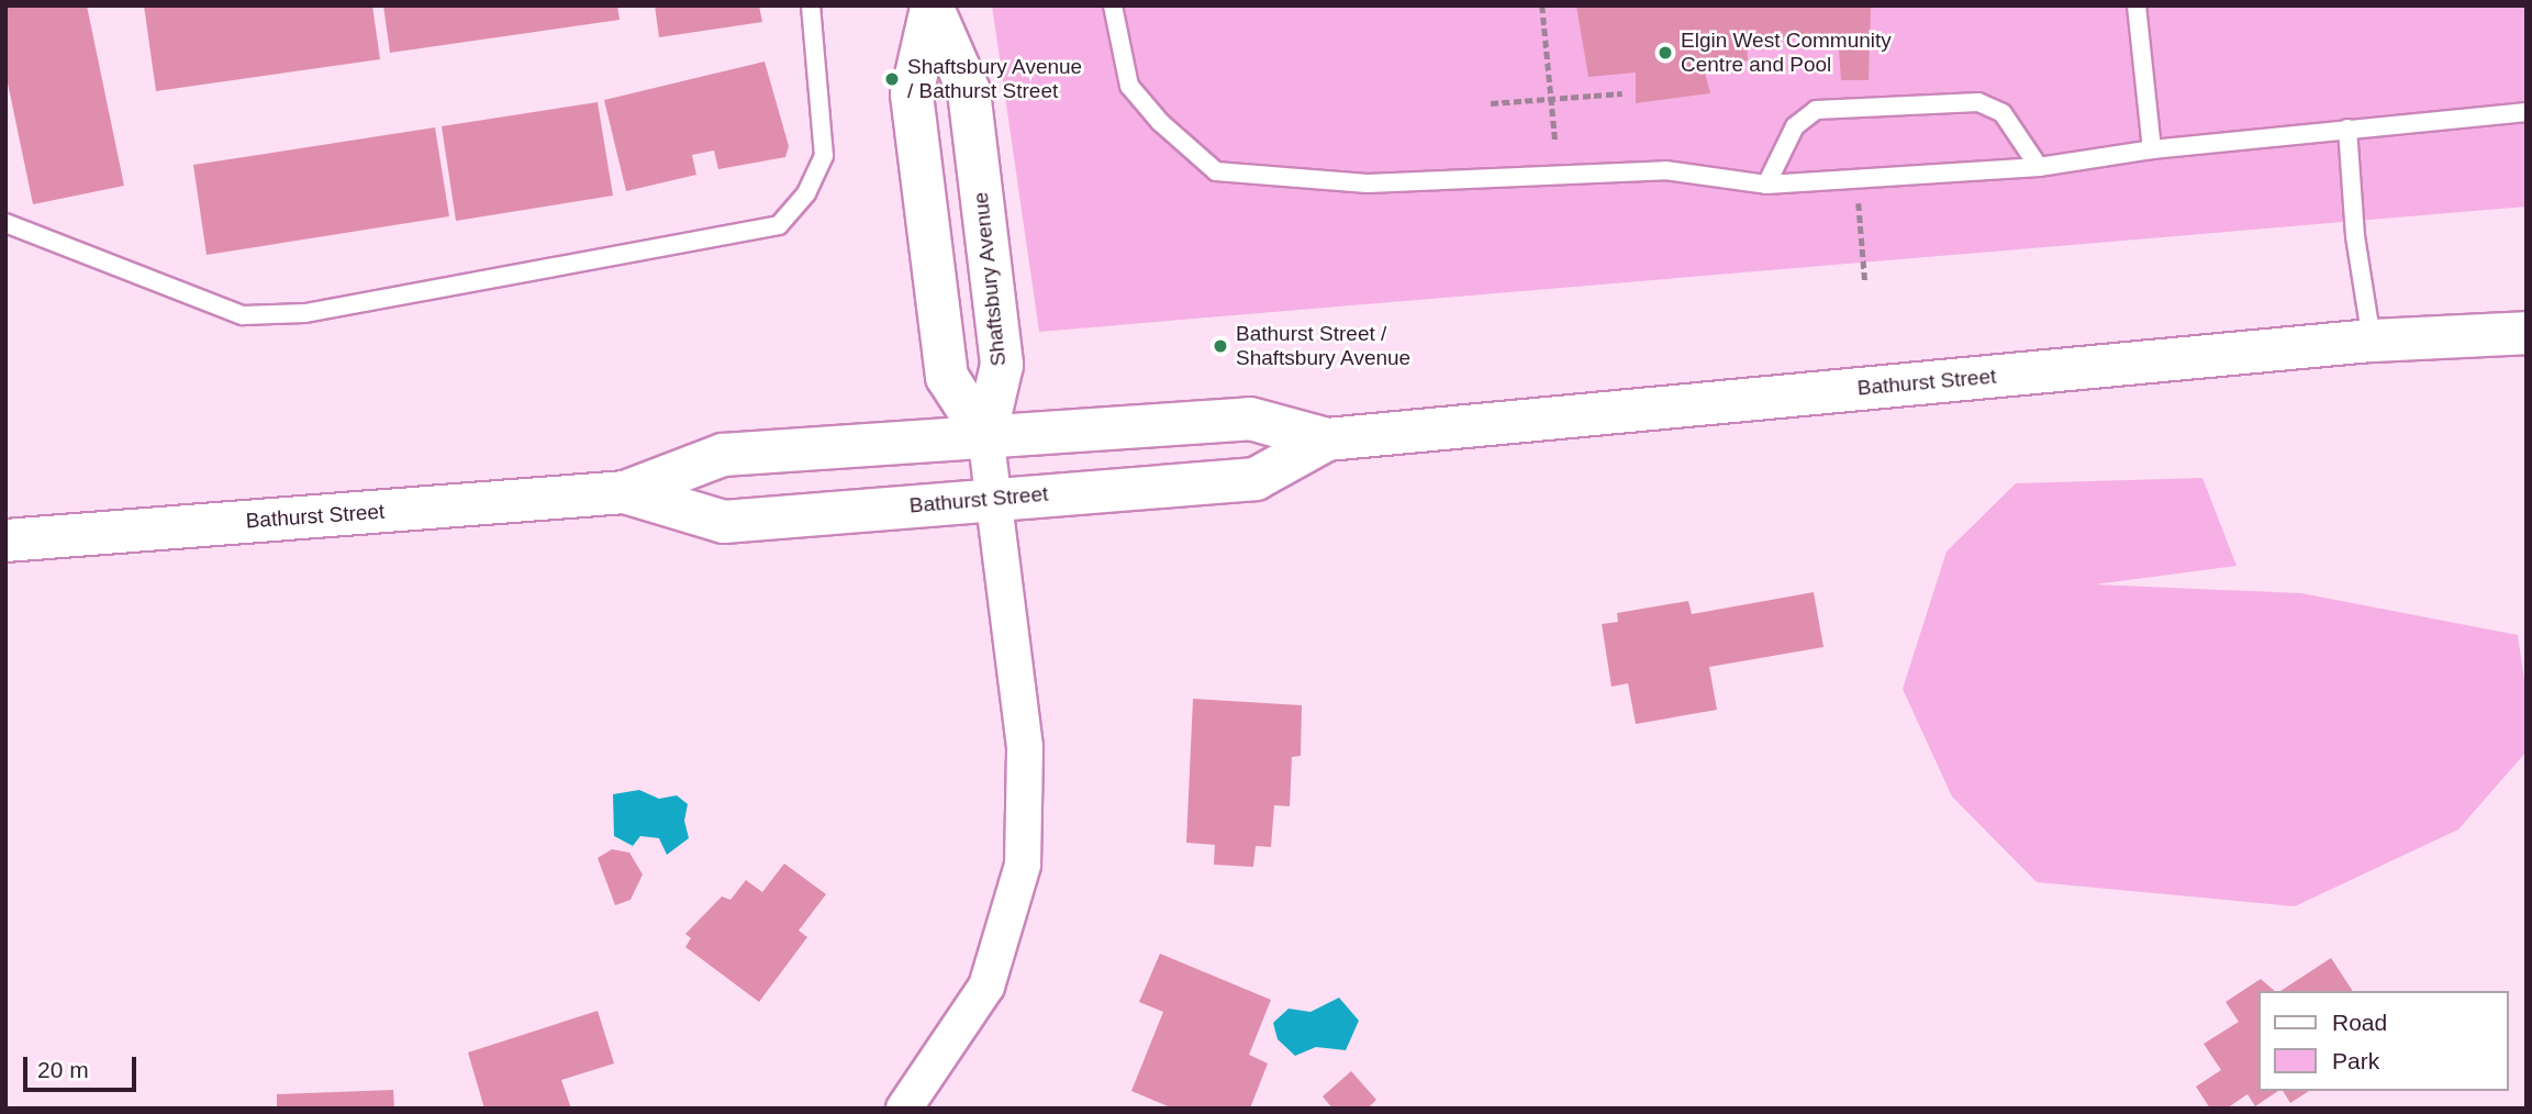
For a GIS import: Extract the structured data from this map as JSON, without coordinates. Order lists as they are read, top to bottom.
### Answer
{
  "streets": {
    "main road": ["Shaftsbury Avenue", "Bathurst Street"]
  },
  "crossings": [
    ["Shaftsbury Avenue", "Bathurst Street"]
  ],
  "places": ["Elgin West Community Centre and Pool", "Shaftsbury Avenue / Bathurst Street", "Bathurst Street / Shaftsbury Avenue"],
  "legend": ["Road", "Park"],
  "scale_bar": "20 m"
}
